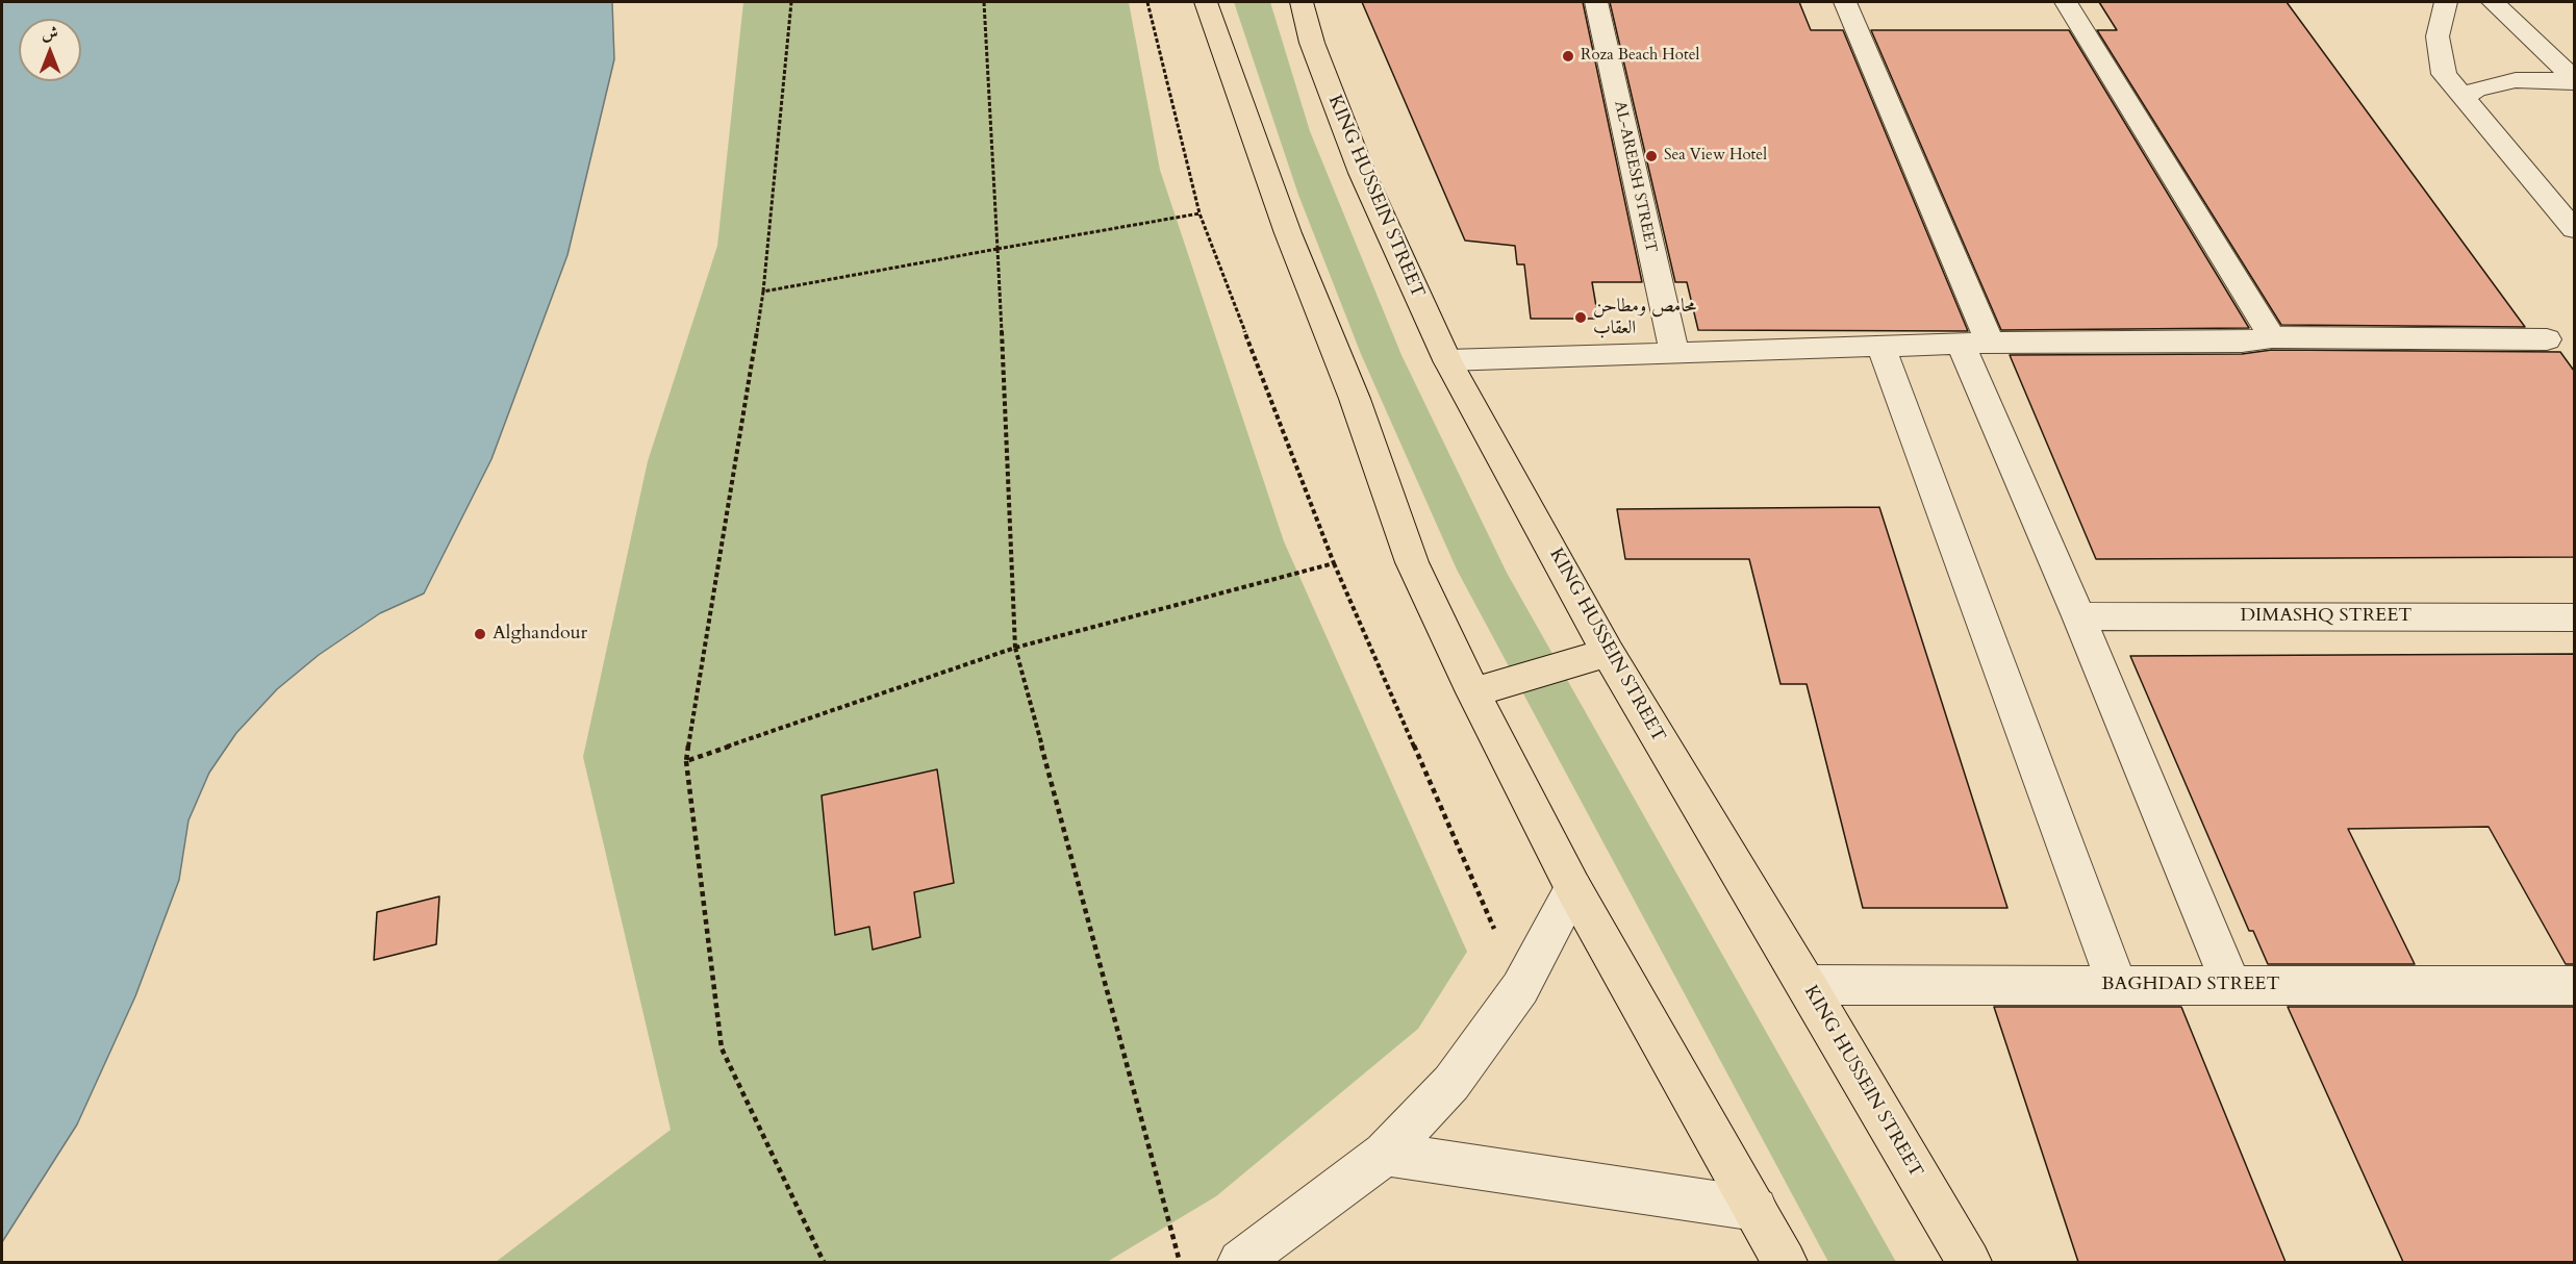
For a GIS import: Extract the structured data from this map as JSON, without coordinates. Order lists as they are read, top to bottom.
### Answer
{
  "streets": {
    "highway": ["KING HUSSEIN STREET"],
    "street": ["AL-AREESH STREET", "DIMASHQ STREET", "BAGHDAD STREET"]
  },
  "crossings": [
    ["KING HUSSEIN STREET", "BAGHDAD STREET"]
  ],
  "places": [
    "Roza Beach Hotel",
    "Sea View Hotel",
    "محامص ومطاحن العقاب",
    "Alghandour"
  ],
  "north": "top"
}
